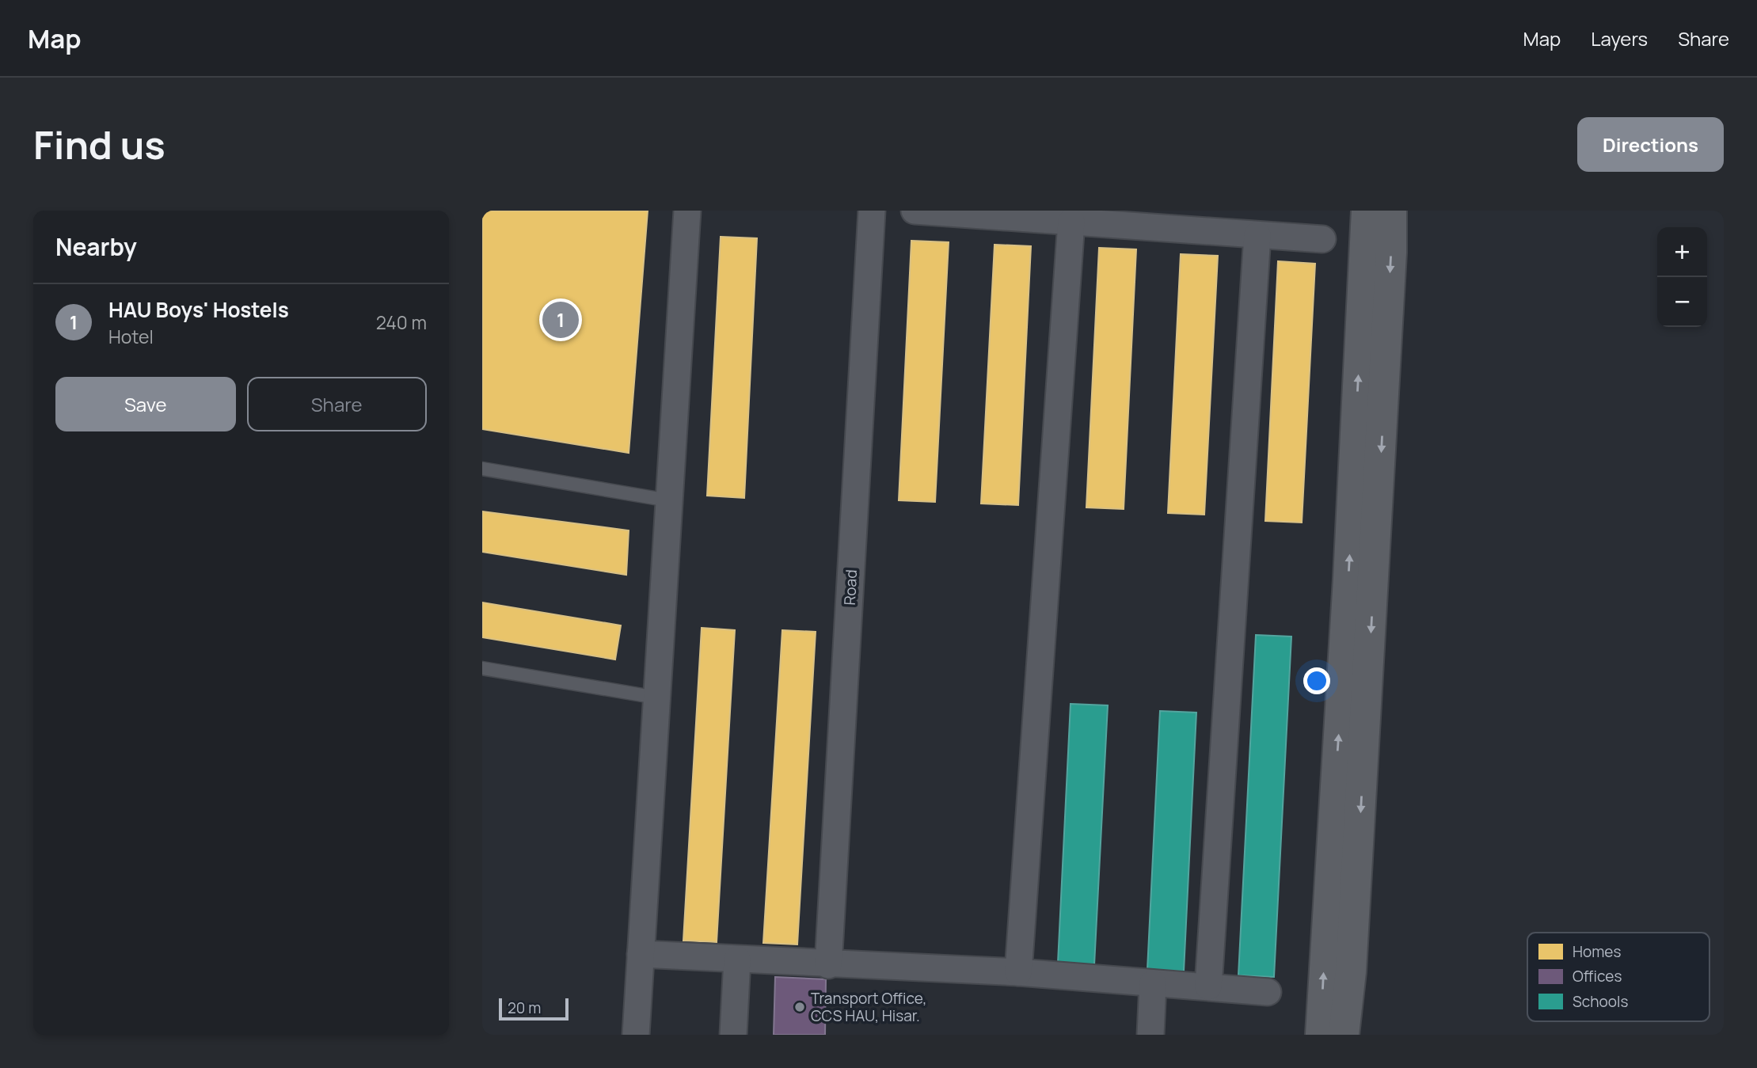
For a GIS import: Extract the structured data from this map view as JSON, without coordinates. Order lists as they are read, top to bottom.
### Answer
{
  "streets": {
    "street": ["Road"]
  },
  "places": ["Transport Office, CCS HAU, Hisar."],
  "legend": ["Homes", "Offices", "Schools"],
  "scale_bar": "20 m",
  "page": {
    "header": "Map",
    "nav": ["Map", "Layers", "Share"],
    "buttons": [
      "Directions",
      ["Save", "Share"]
    ],
    "title": "Find us",
    "heading": "Nearby",
    "map_buttons": ["+", "−"],
    "list": [
      {
        "mark": "1",
        "name": "HAU Boys' Hostels",
        "note": "Hotel",
        "value": "240 m"
      }
    ],
    "pins": "1",
    "scale": "20 m"
  }
}
